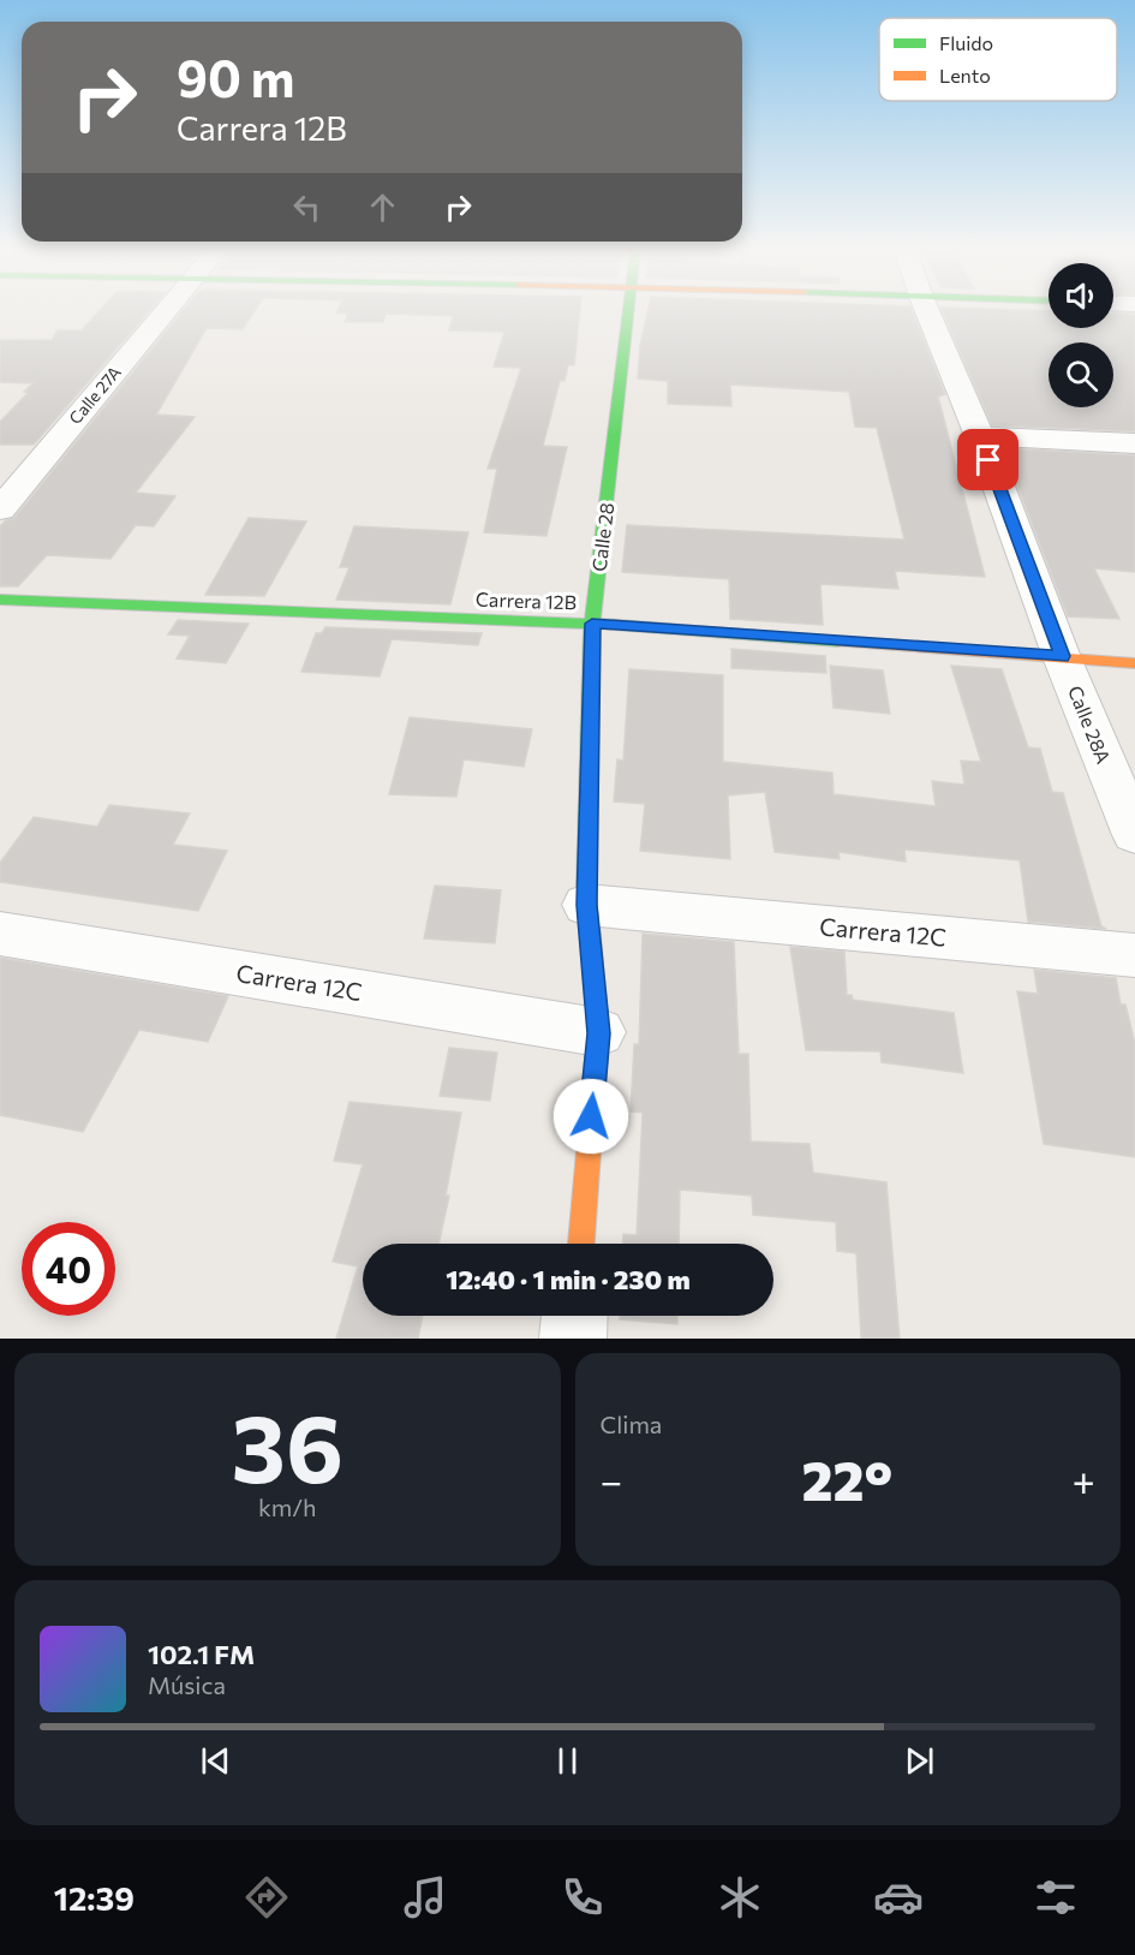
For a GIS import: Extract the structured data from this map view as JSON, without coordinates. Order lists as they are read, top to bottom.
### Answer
{
  "streets": {
    "street": [
      "Calle 27A",
      "Calle 28",
      "Carrera 12B",
      "Calle 28A",
      "Carrera 12C"
    ]
  },
  "crossings": [
    ["Calle 28", "Carrera 12B"],
    ["Calle 28", "Carrera 12C"],
    ["Carrera 12B", "Calle 28A"]
  ],
  "legend": ["Fluido", "Lento"],
  "page": {
    "turn": ["90 m", "Carrera 12B"],
    "limit": "40",
    "trip": "12:40 · 1 min · 230 m",
    "tile": [
      ["36", "km/h"],
      "Clima"
    ],
    "heat": ["−", "22°", "+"],
    "song": ["102.1 FM", "Música"],
    "tabs": "12:39"
  }
}
